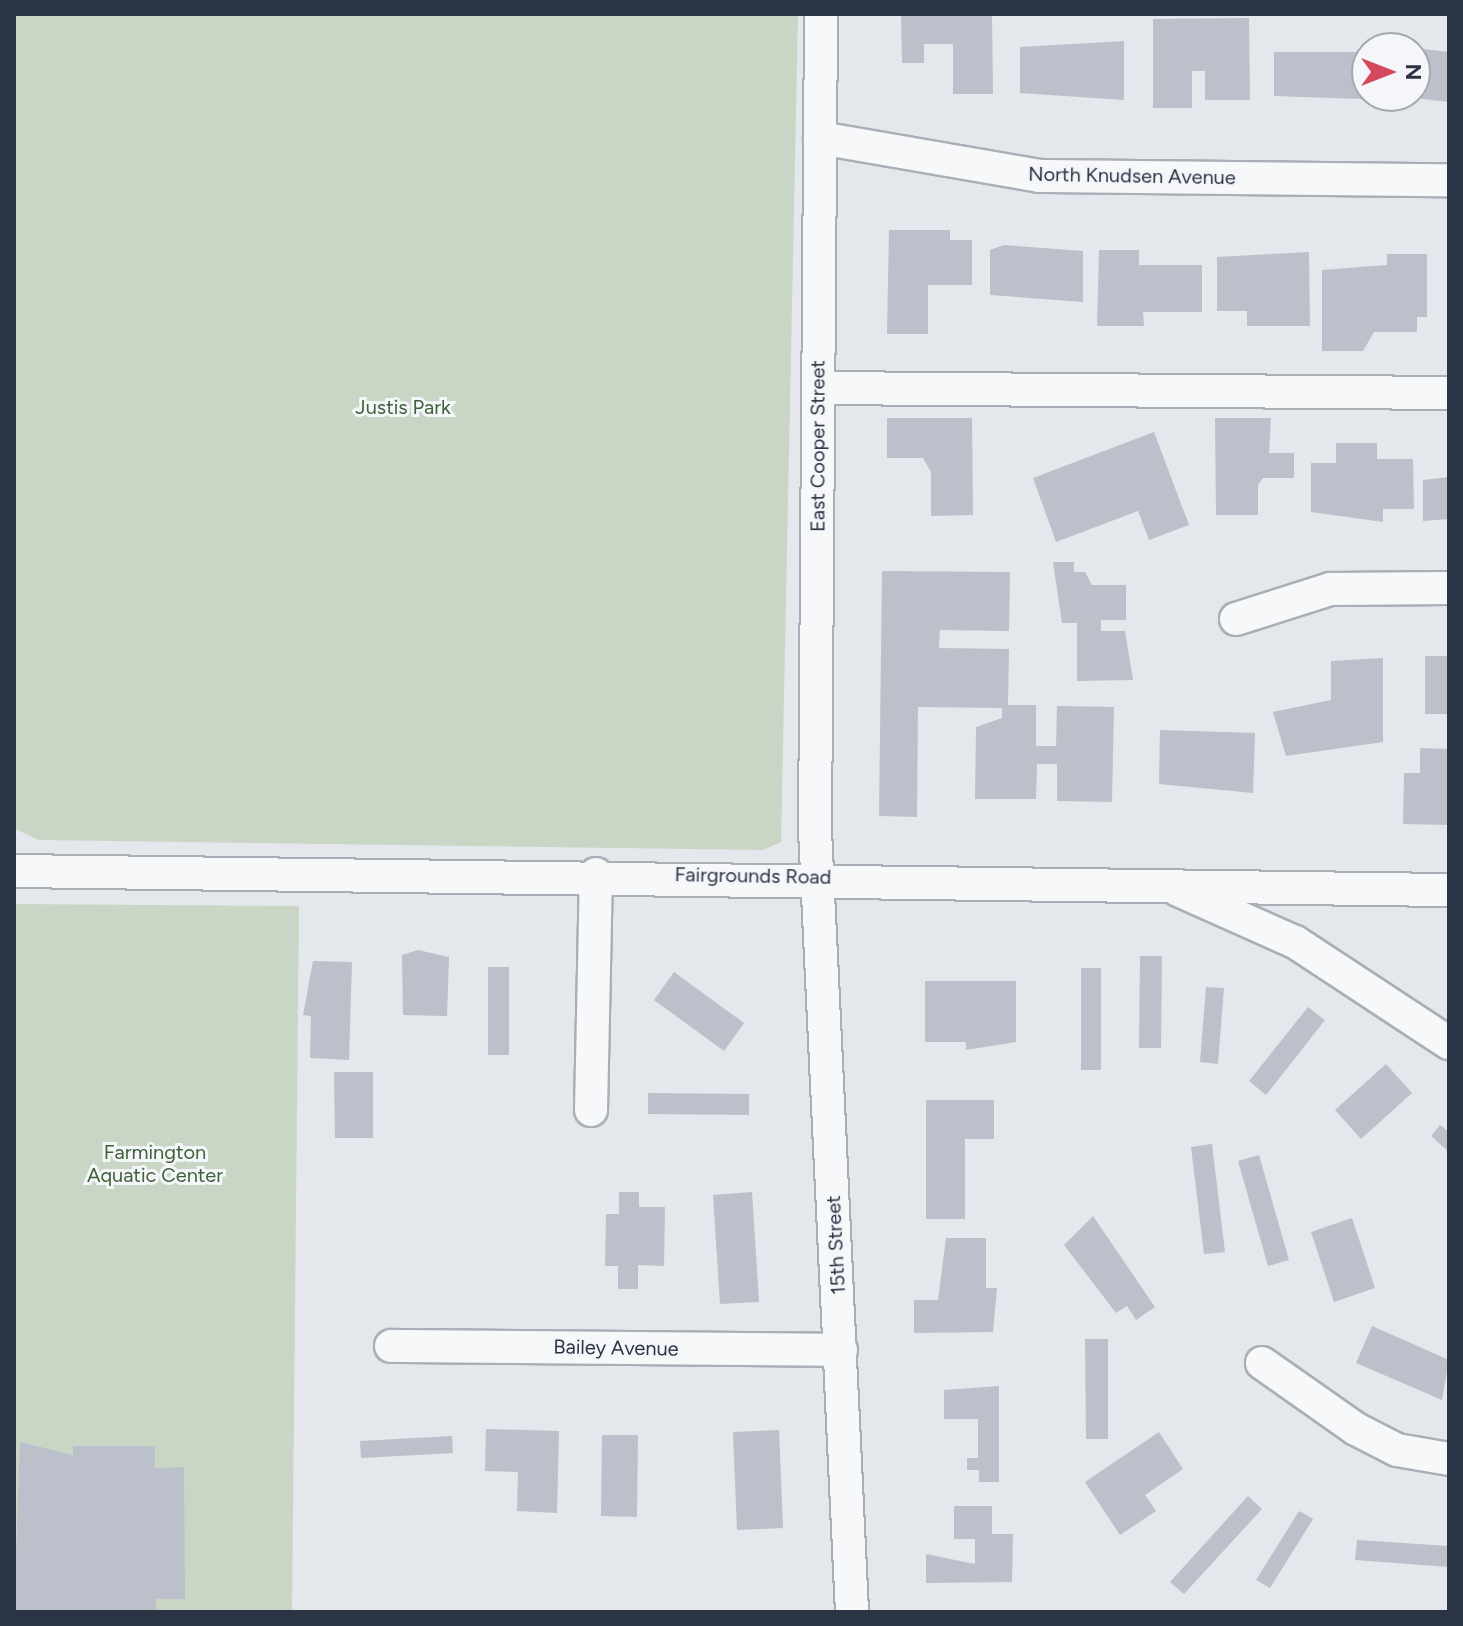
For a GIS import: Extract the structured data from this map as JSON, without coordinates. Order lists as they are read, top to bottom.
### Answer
{
  "streets": {
    "street": [
      "North Knudsen Avenue",
      "East Cooper Street",
      "Fairgrounds Road",
      "15th Street",
      "Bailey Avenue"
    ]
  },
  "crossings": [
    ["North Knudsen Avenue", "East Cooper Street"],
    ["East Cooper Street", "Fairgrounds Road"],
    ["East Cooper Street", "15th Street"],
    ["Fairgrounds Road", "15th Street"],
    ["15th Street", "Bailey Avenue"]
  ],
  "parks": ["Justis Park", "Farmington Aquatic Center"],
  "north": "right"
}
